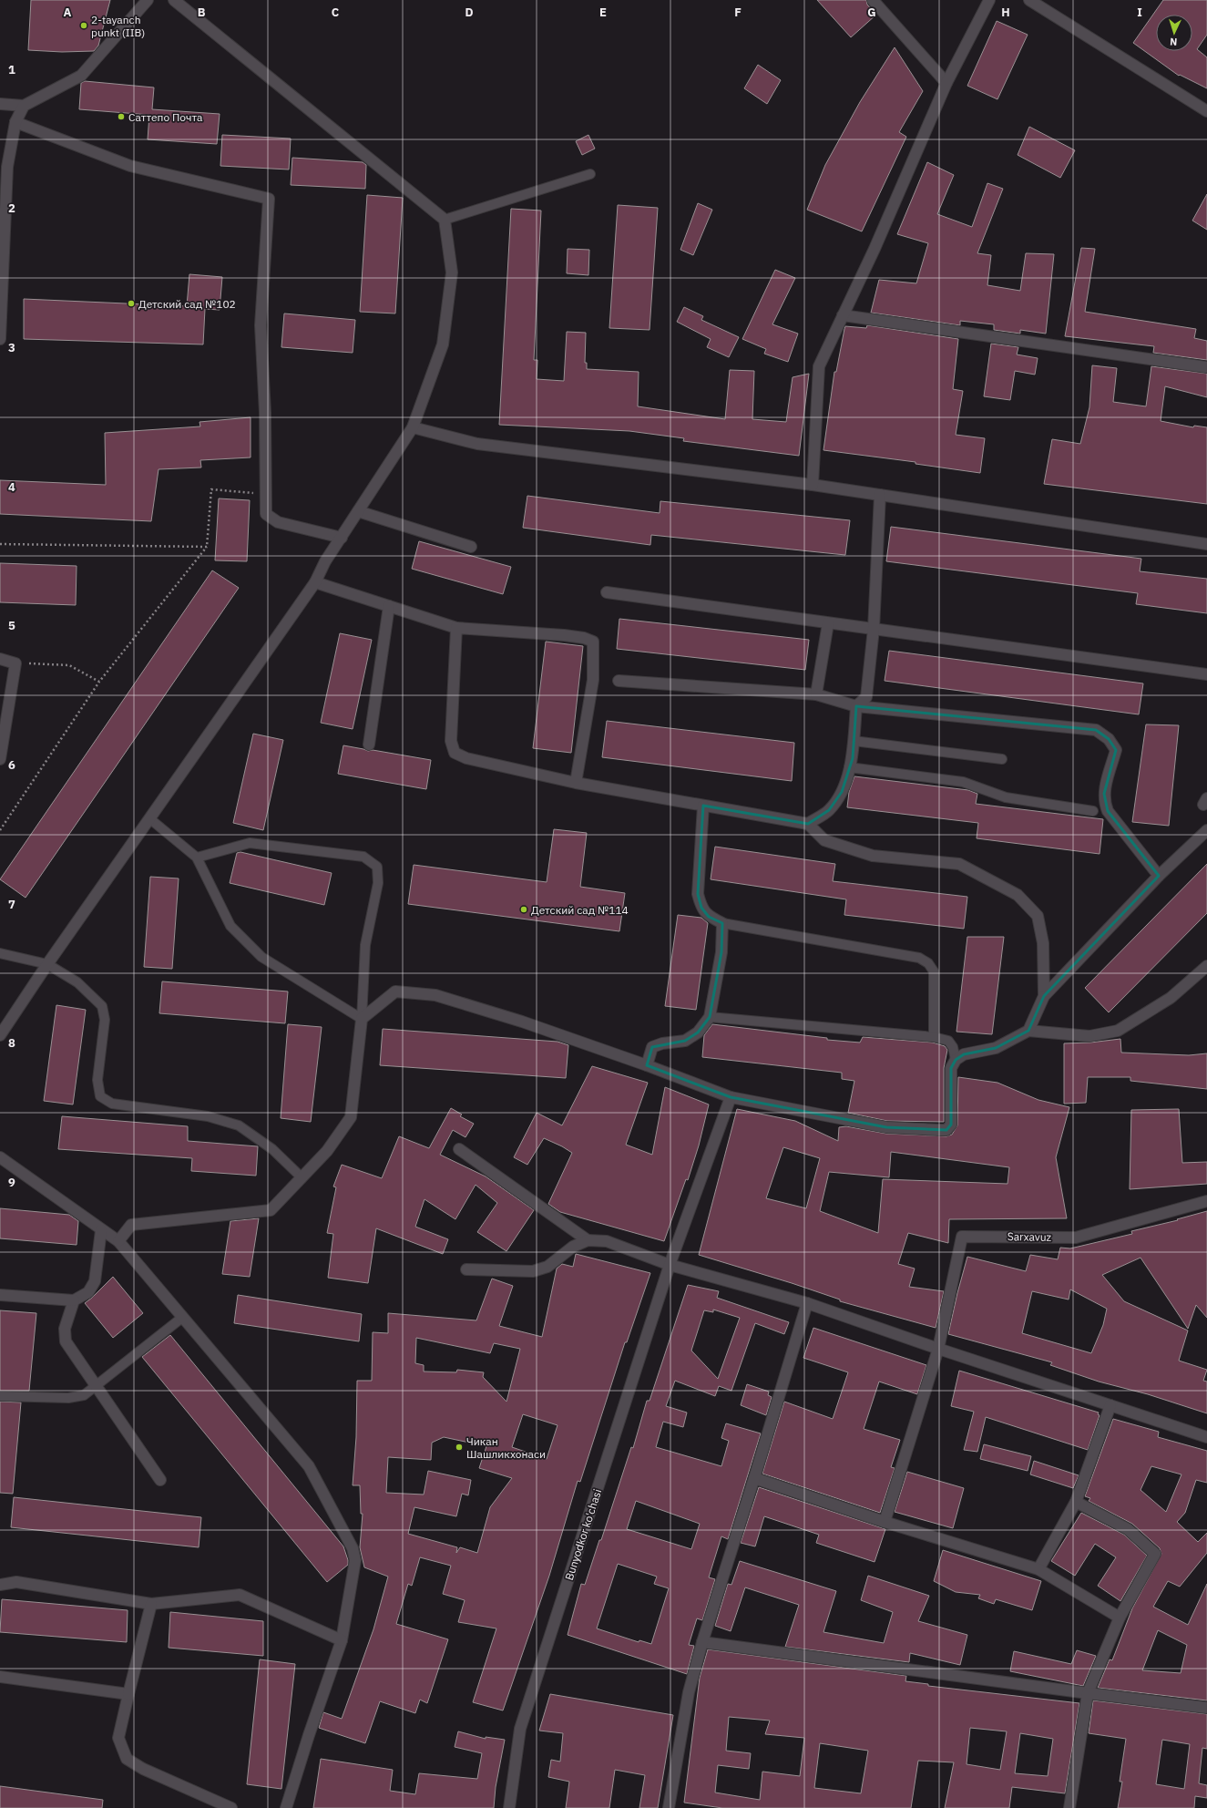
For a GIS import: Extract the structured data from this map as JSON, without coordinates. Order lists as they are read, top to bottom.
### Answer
{
  "streets": {
    "street": ["Sarxavuz", "Bunyodkor ko'chasi"]
  },
  "places": [
    "2-tayanch punkt (IIB)",
    "Саттепо Почта",
    "Детский сад №102",
    "Детский сад №114",
    "Чикан Шашликхонаси"
  ],
  "north": "bottom",
  "grid": {
    "columns": [
      "A",
      "B",
      "C",
      "D",
      "E",
      "F",
      "G",
      "H",
      "I"
    ],
    "rows": [
      "1",
      "2",
      "3",
      "4",
      "5",
      "6",
      "7",
      "8",
      "9"
    ]
  }
}
